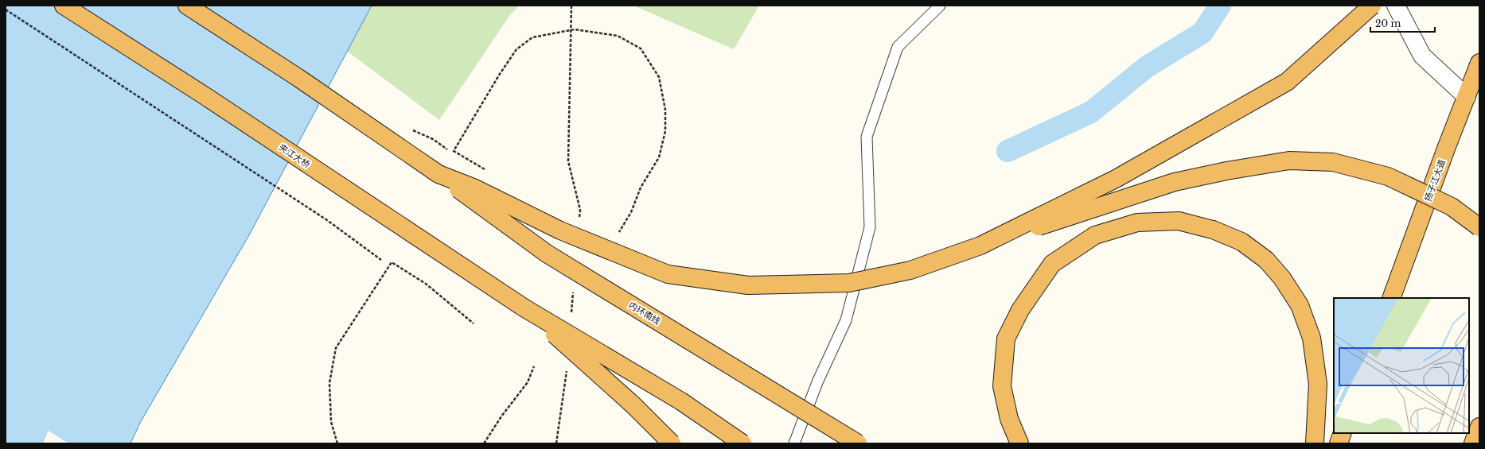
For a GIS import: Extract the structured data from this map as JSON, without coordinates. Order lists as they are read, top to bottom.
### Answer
{
  "streets": {
    "highway": ["夹江大桥", "扬子江大道", "内环南线"]
  },
  "scale_bar": "20 m"
}
